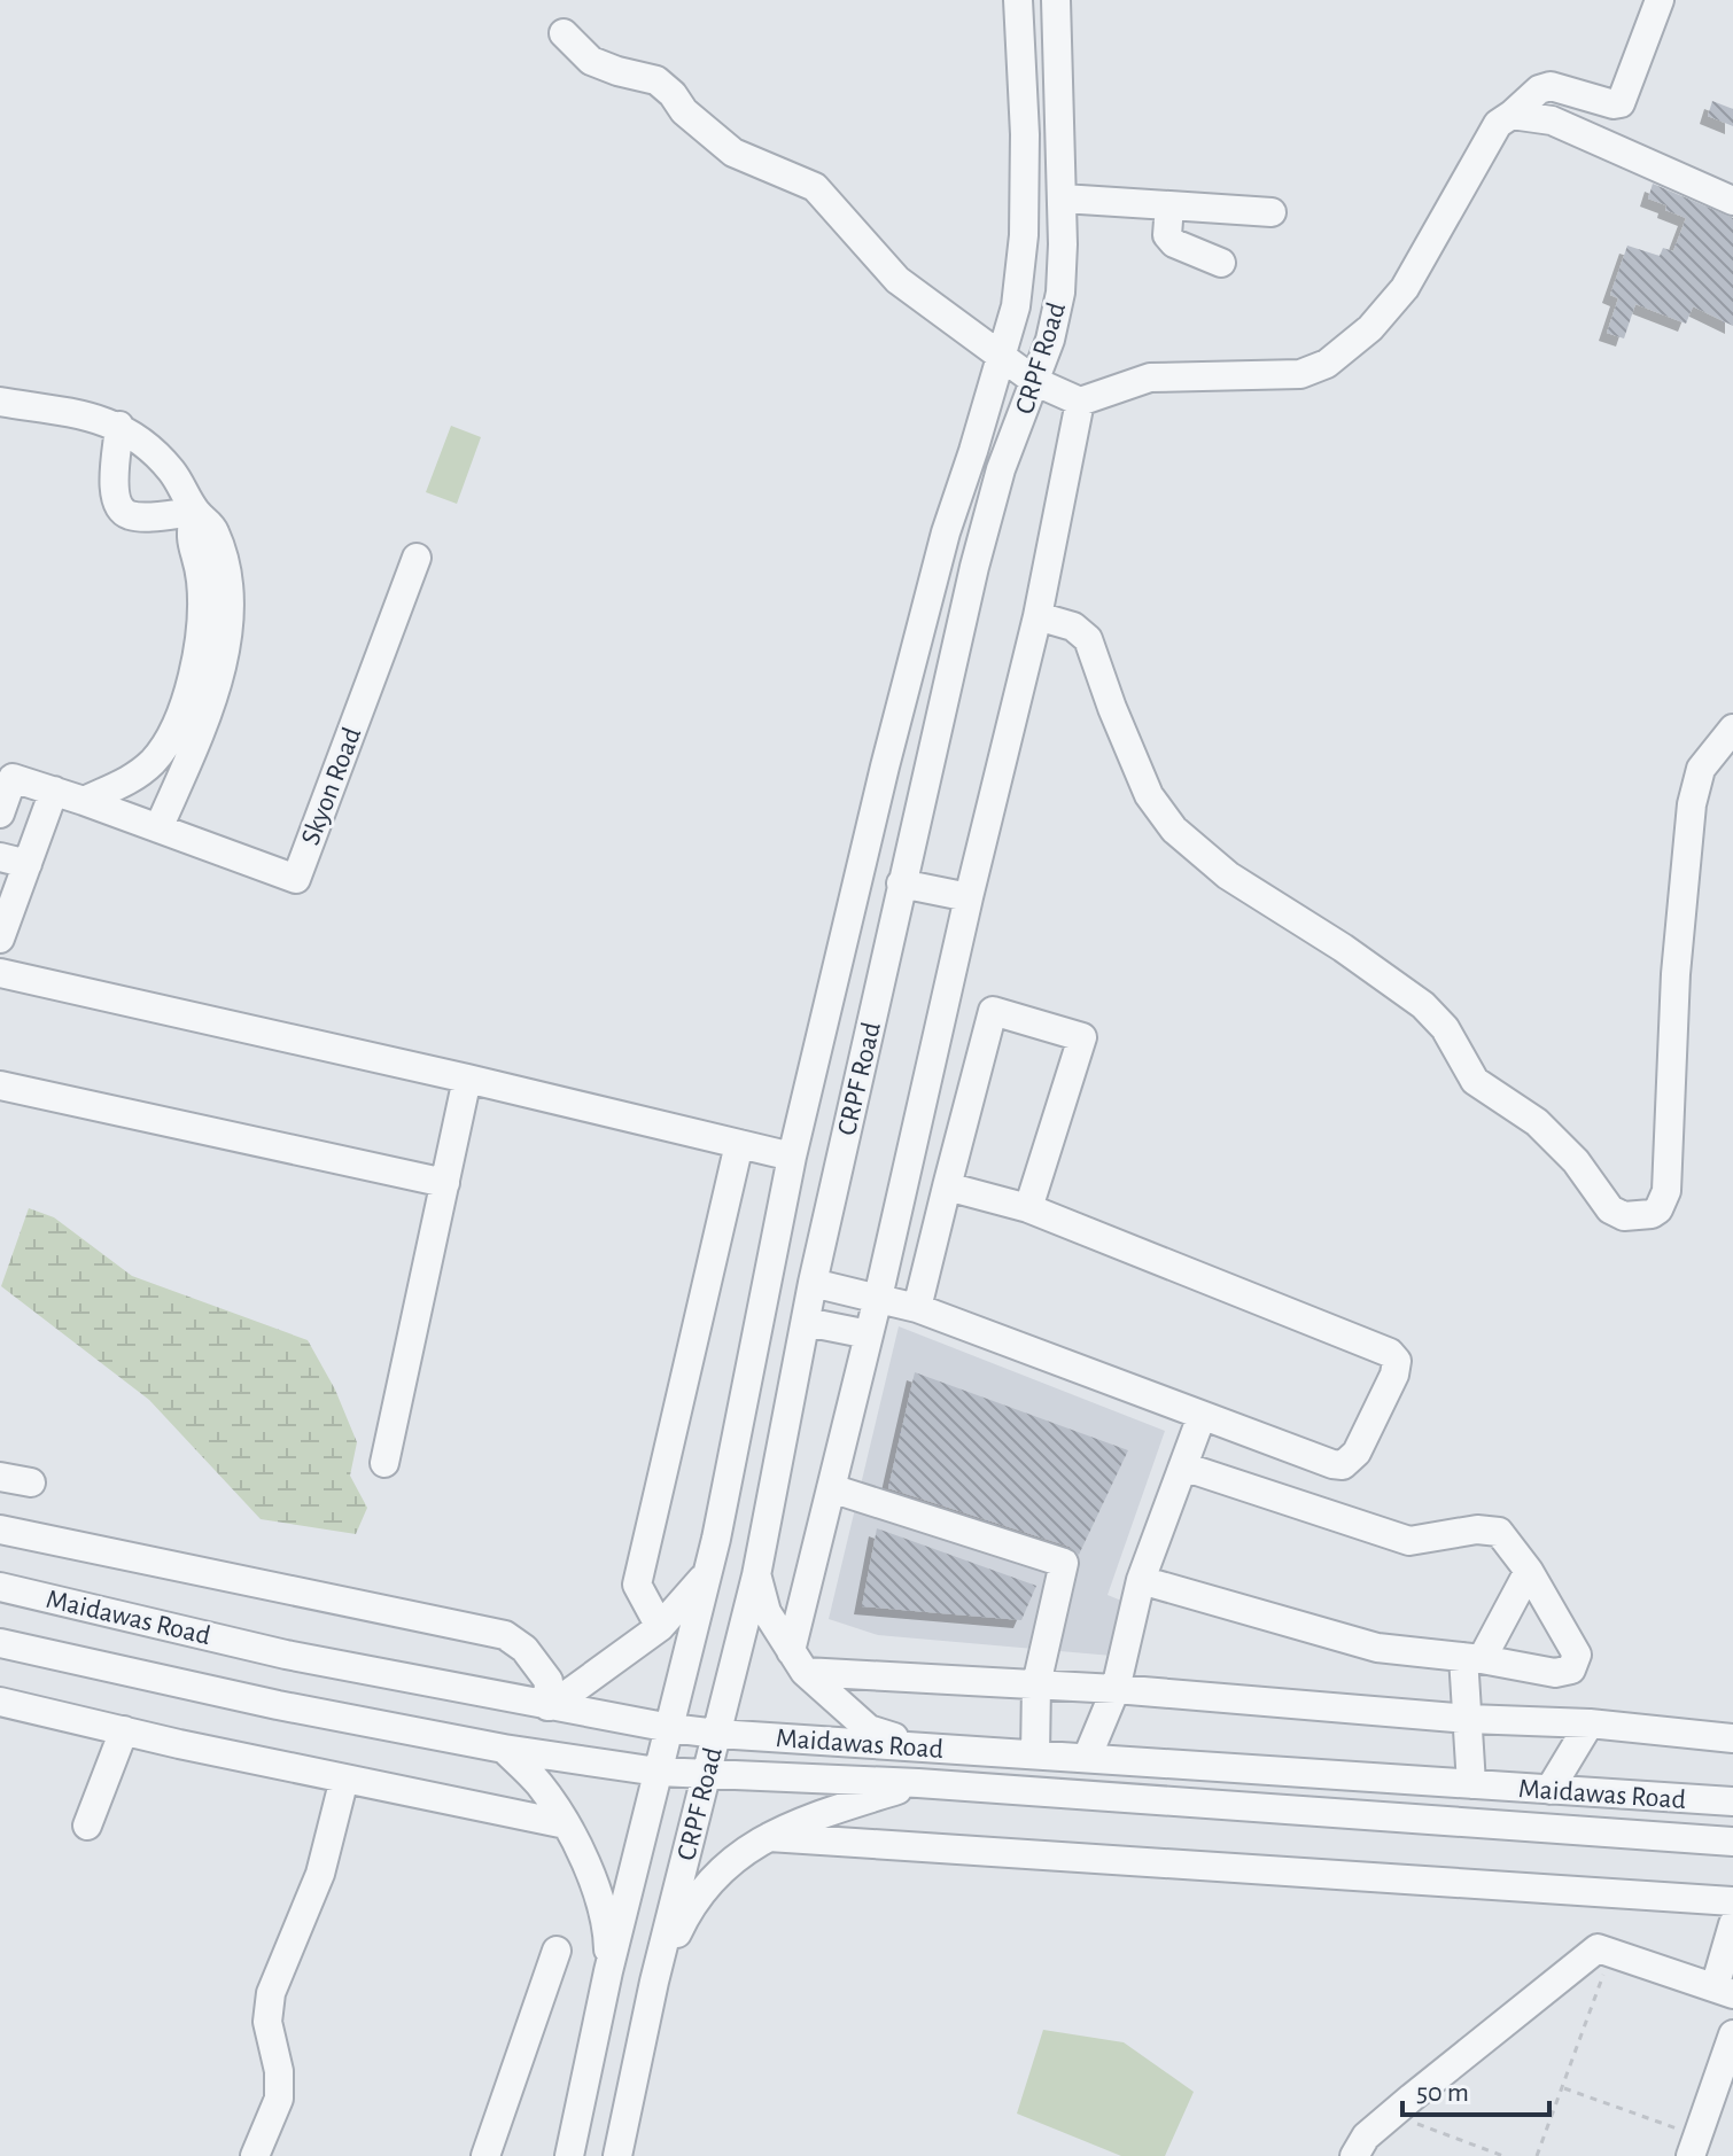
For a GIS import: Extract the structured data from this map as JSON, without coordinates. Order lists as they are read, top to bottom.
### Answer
{
  "streets": {
    "street": ["CRPF Road", "Skyon Road", "Maidawas Road"]
  },
  "crossings": [
    ["CRPF Road", "Maidawas Road"]
  ],
  "scale_bar": "50 m"
}
